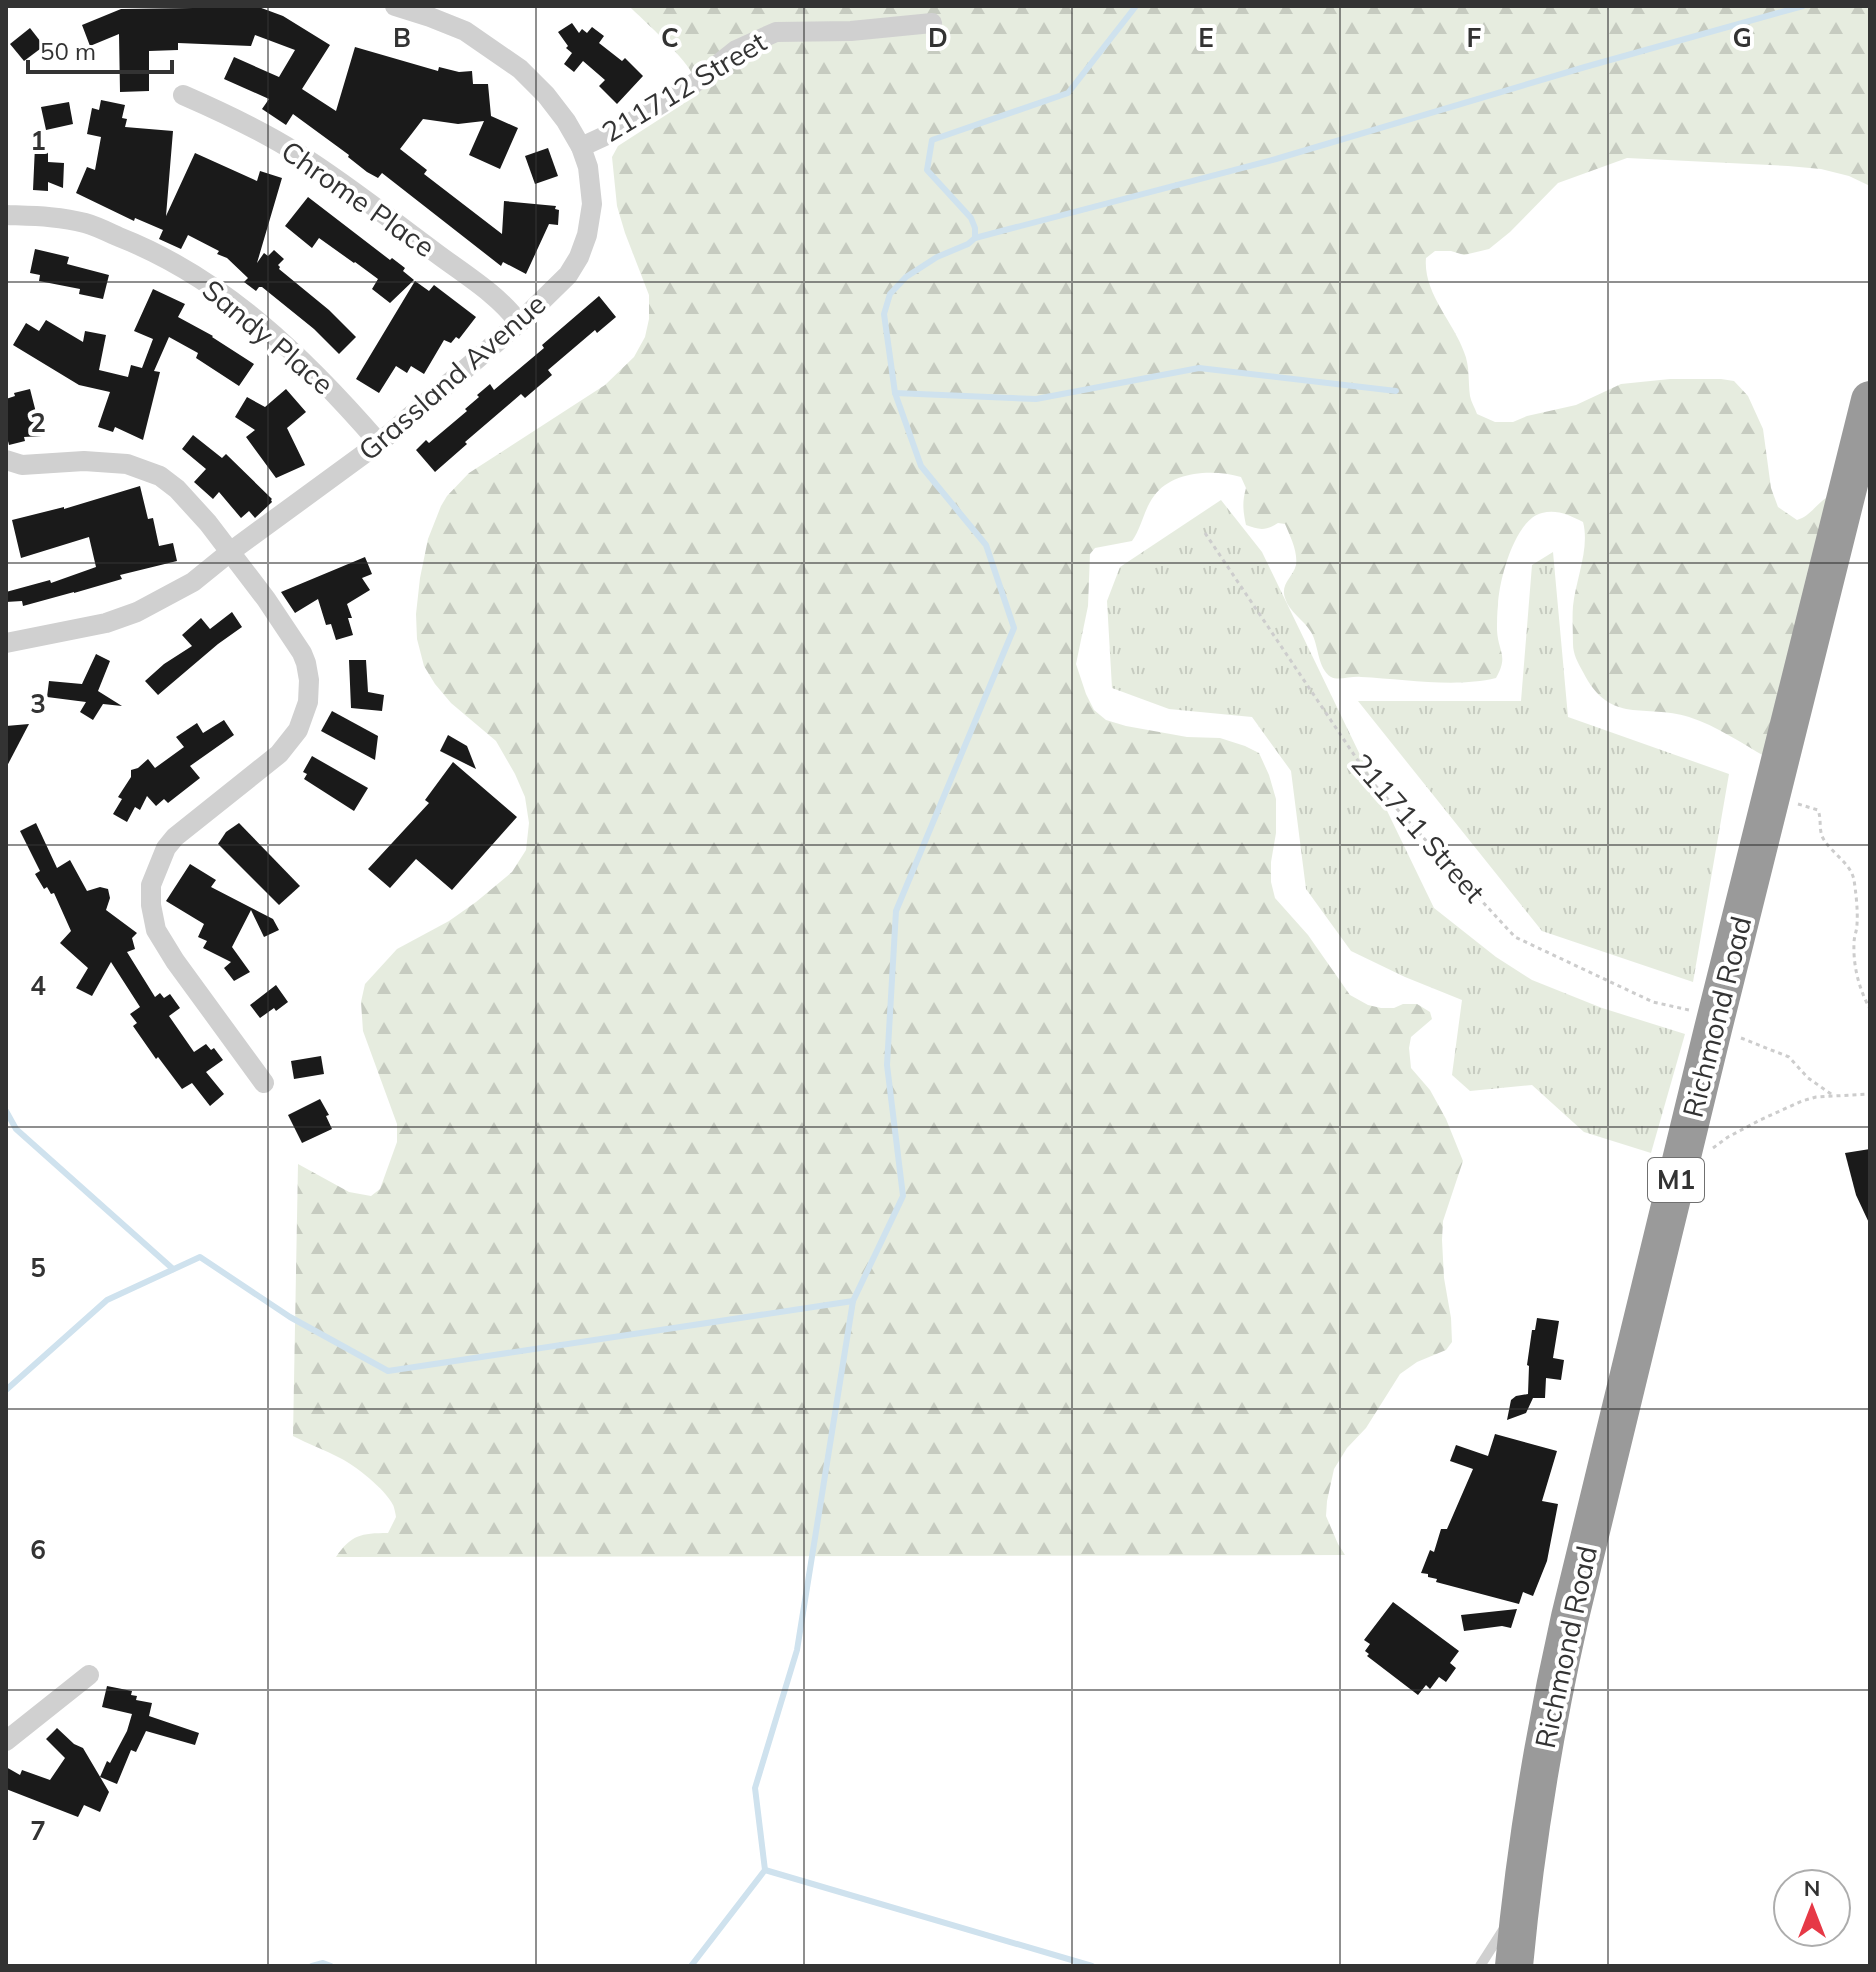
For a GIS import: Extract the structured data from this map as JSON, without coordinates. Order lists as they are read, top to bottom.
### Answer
{
  "streets": {
    "highway": ["Richmond Road", "M1"],
    "street": [
      "211712 Street",
      "Chrome Place",
      "Sandy Place",
      "Grassland Avenue"
    ],
    "path": ["211711 Street"]
  },
  "crossings": [
    ["211712 Street", "Grassland Avenue"],
    ["Chrome Place", "Grassland Avenue"],
    ["Sandy Place", "Grassland Avenue"],
    ["211711 Street", "Richmond Road"]
  ],
  "scale_bar": "50 m",
  "north": "top",
  "grid": {
    "columns": [
      "B",
      "C",
      "D",
      "E",
      "F",
      "G"
    ],
    "rows": [
      "1",
      "2",
      "3",
      "4",
      "5",
      "6",
      "7"
    ]
  }
}
